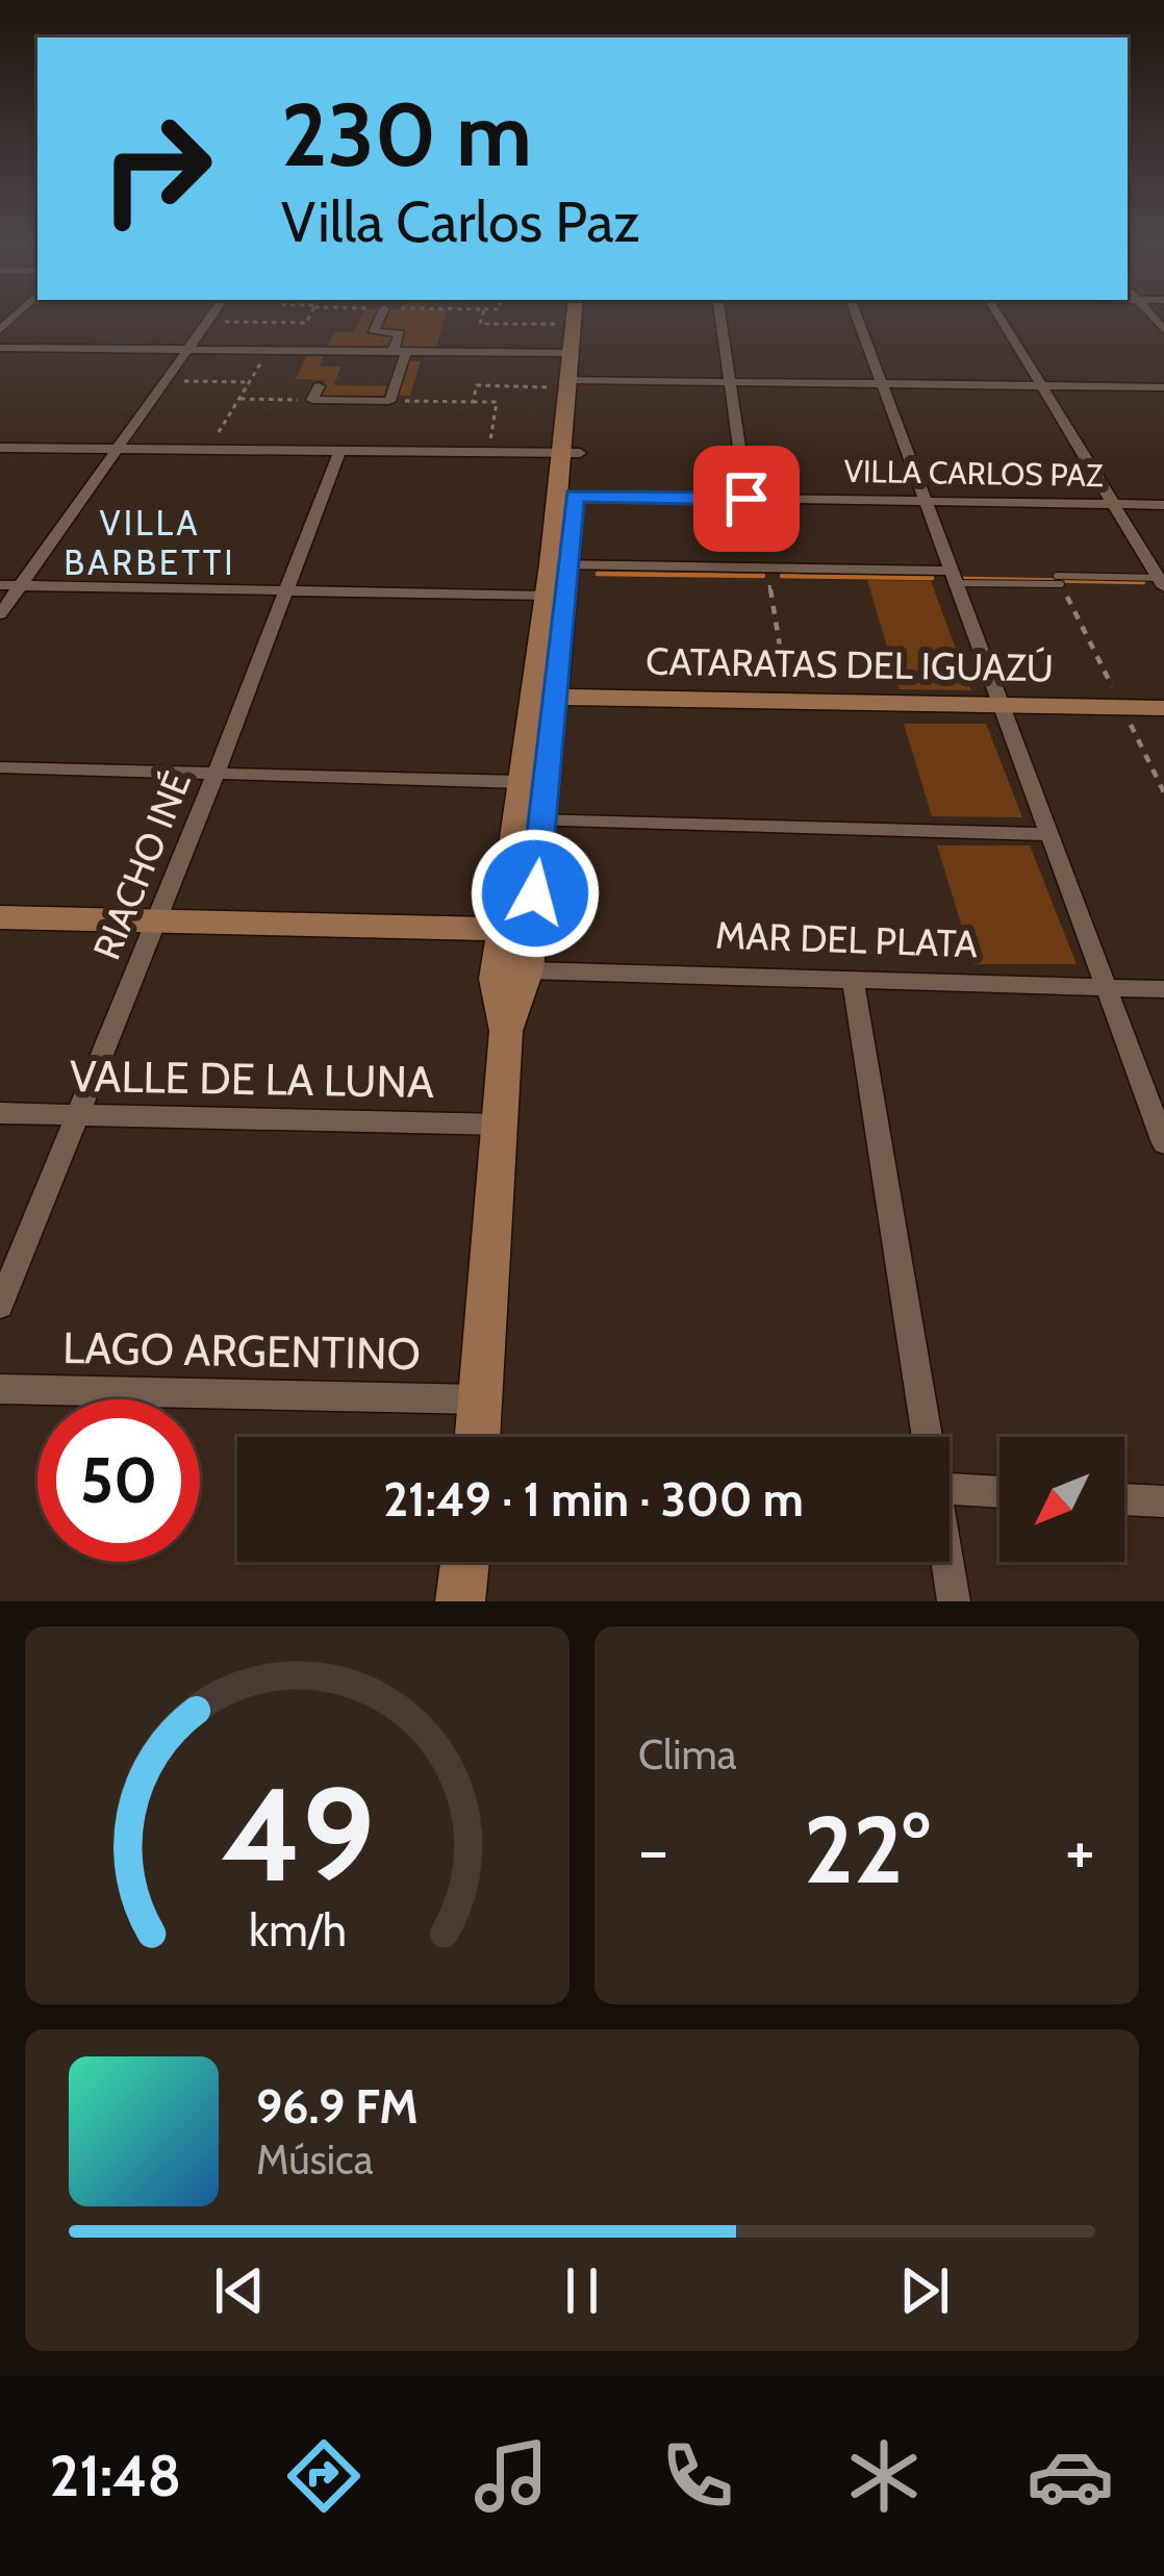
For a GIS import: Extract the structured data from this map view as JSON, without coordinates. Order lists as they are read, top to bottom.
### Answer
{
  "streets": {
    "main road": ["CATARATAS DEL IGUAZÚ"],
    "street": [
      "VILLA CARLOS PAZ",
      "RIACHO INÉ",
      "MAR DEL PLATA",
      "VALLE DE LA LUNA",
      "LAGO ARGENTINO"
    ]
  },
  "crossings": [
    ["RIACHO INÉ", "VALLE DE LA LUNA"]
  ],
  "districts": ["VILLA BARBETTI"],
  "north": "bottom left",
  "page": {
    "turn": ["230 m", "Villa Carlos Paz"],
    "limit": "50",
    "trip": "21:49 · 1 min · 300 m",
    "tile": "Clima",
    "heat": ["−", "22°", "+"],
    "song": ["96.9 FM", "Música"],
    "tabs": "21:48",
    "gauge": ["49", "km/h"]
  }
}
